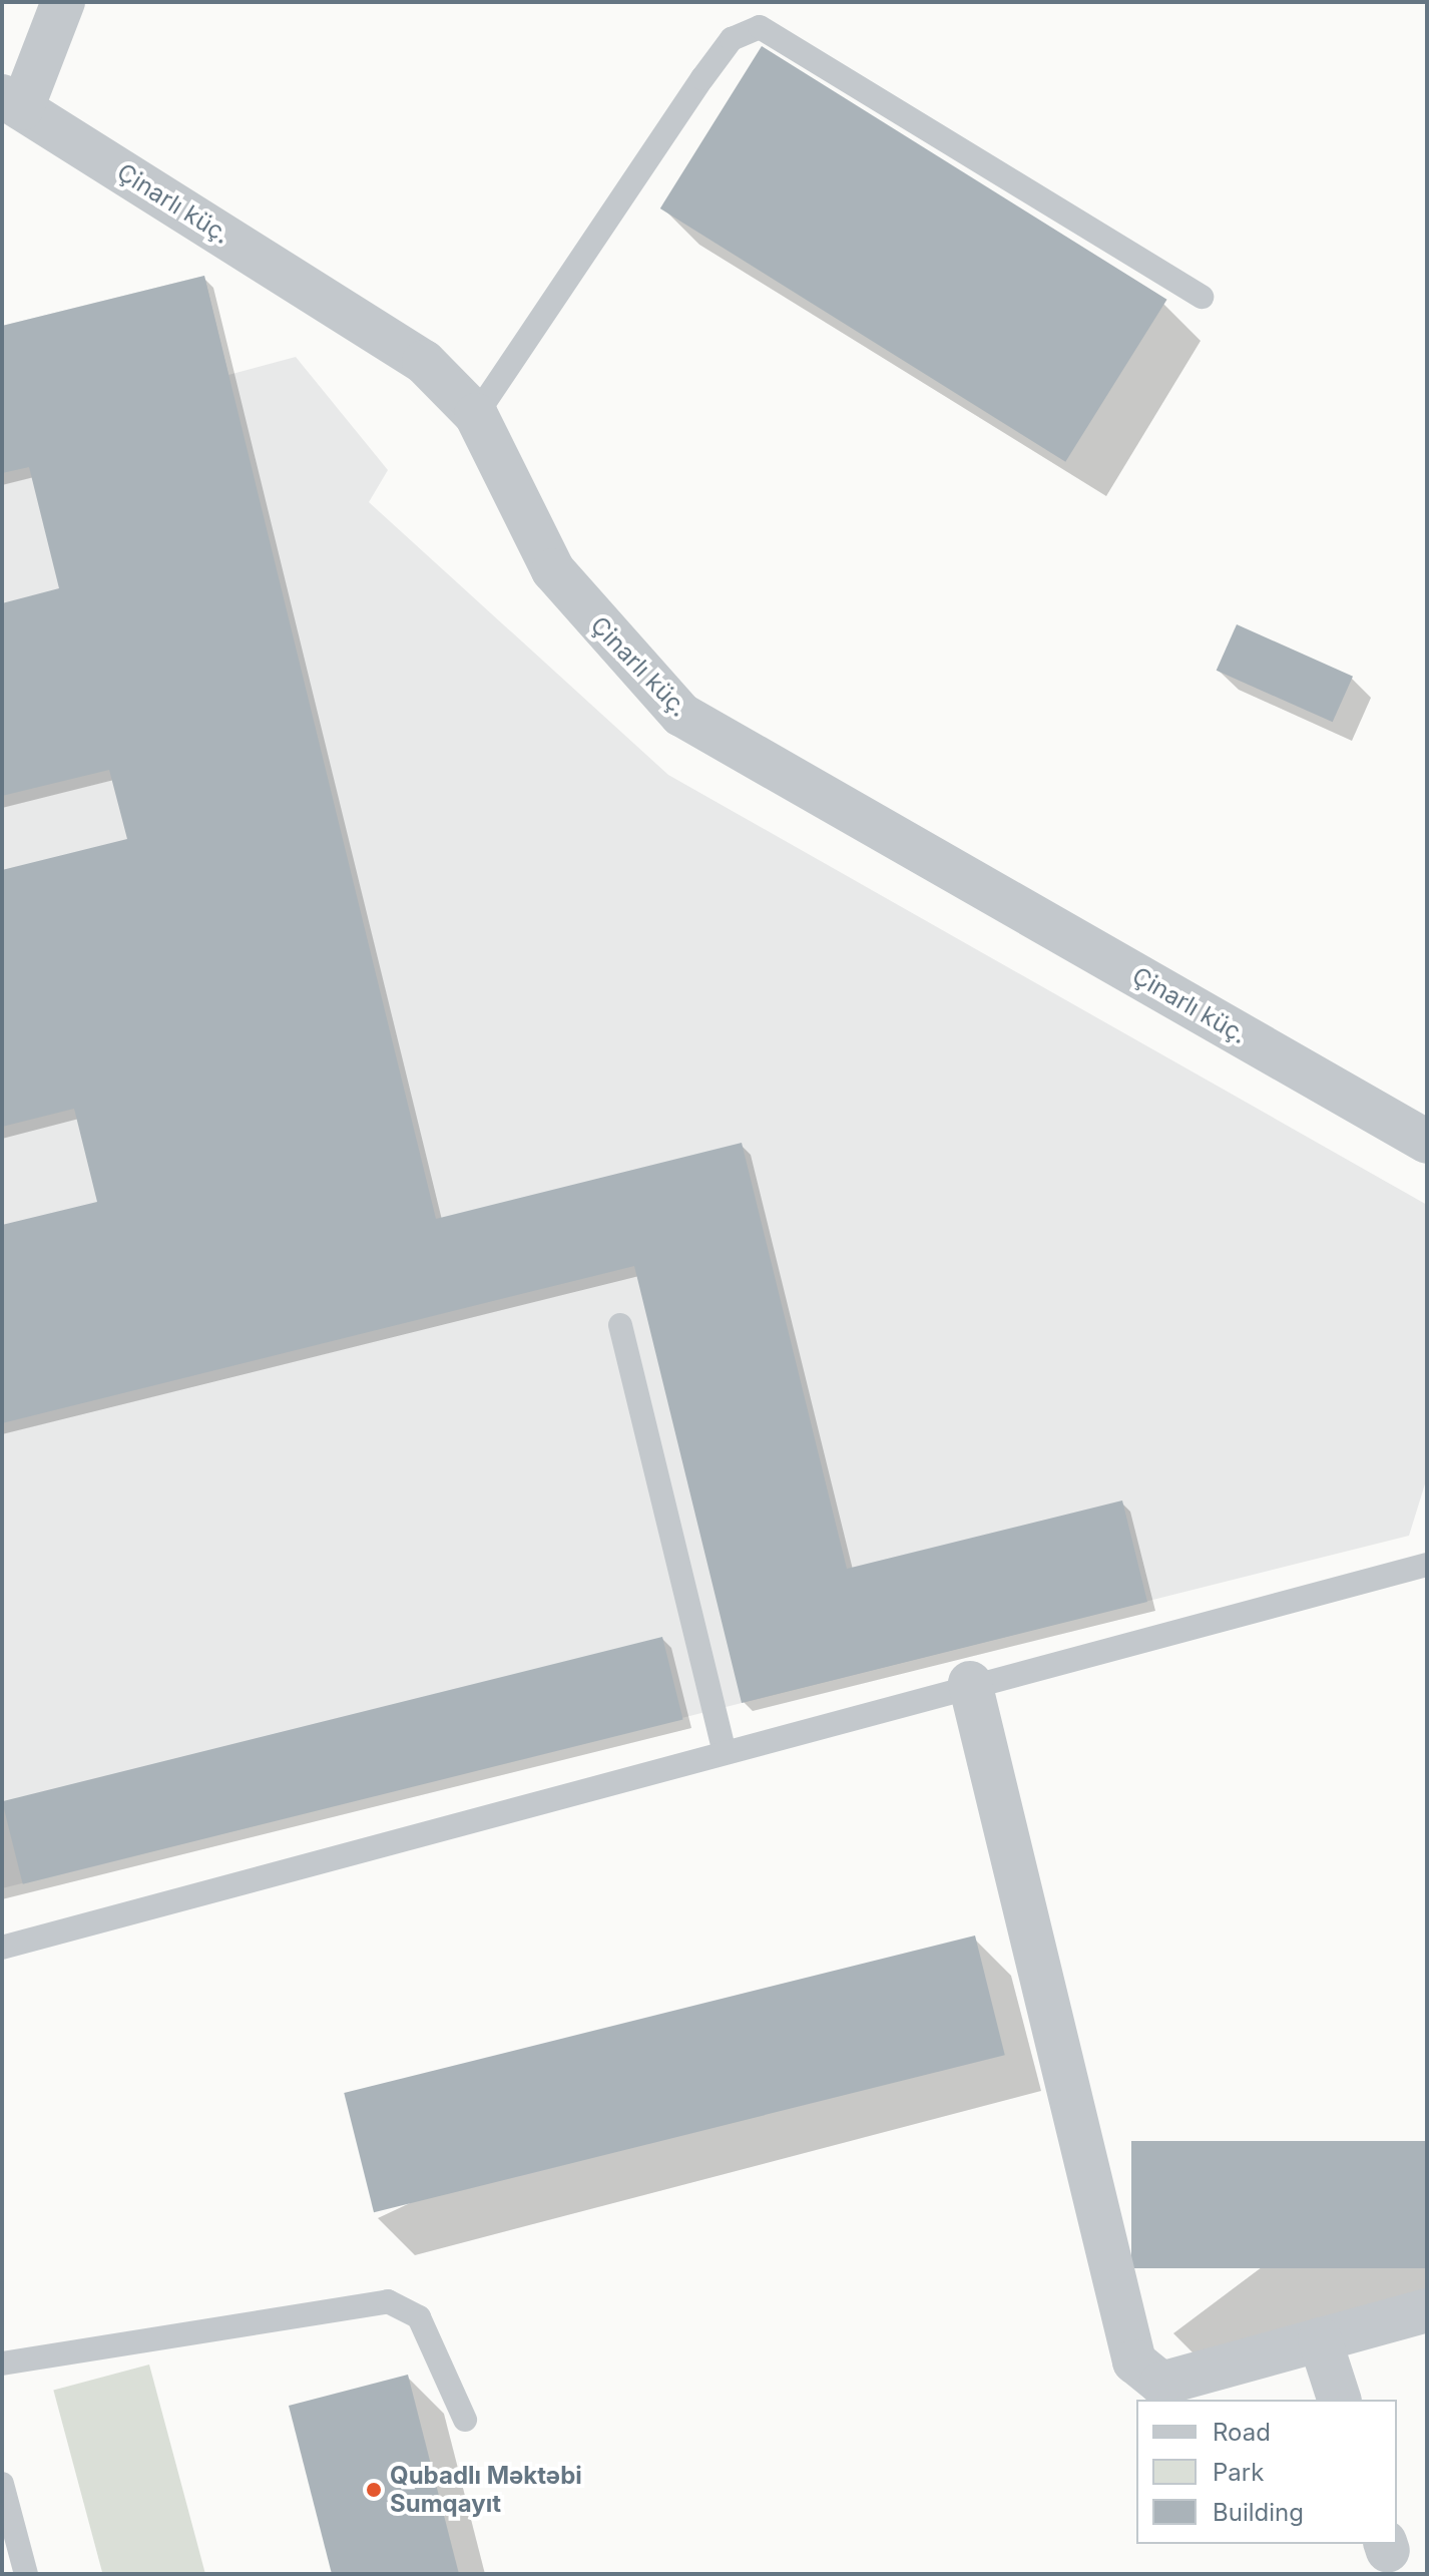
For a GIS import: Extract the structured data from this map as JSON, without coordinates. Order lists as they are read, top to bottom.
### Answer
{
  "streets": {
    "street": ["Çinarlı küç."]
  },
  "places": ["Qubadlı Məktəbi Sumqayıt"],
  "legend": ["Road", "Park", "Building"]
}
